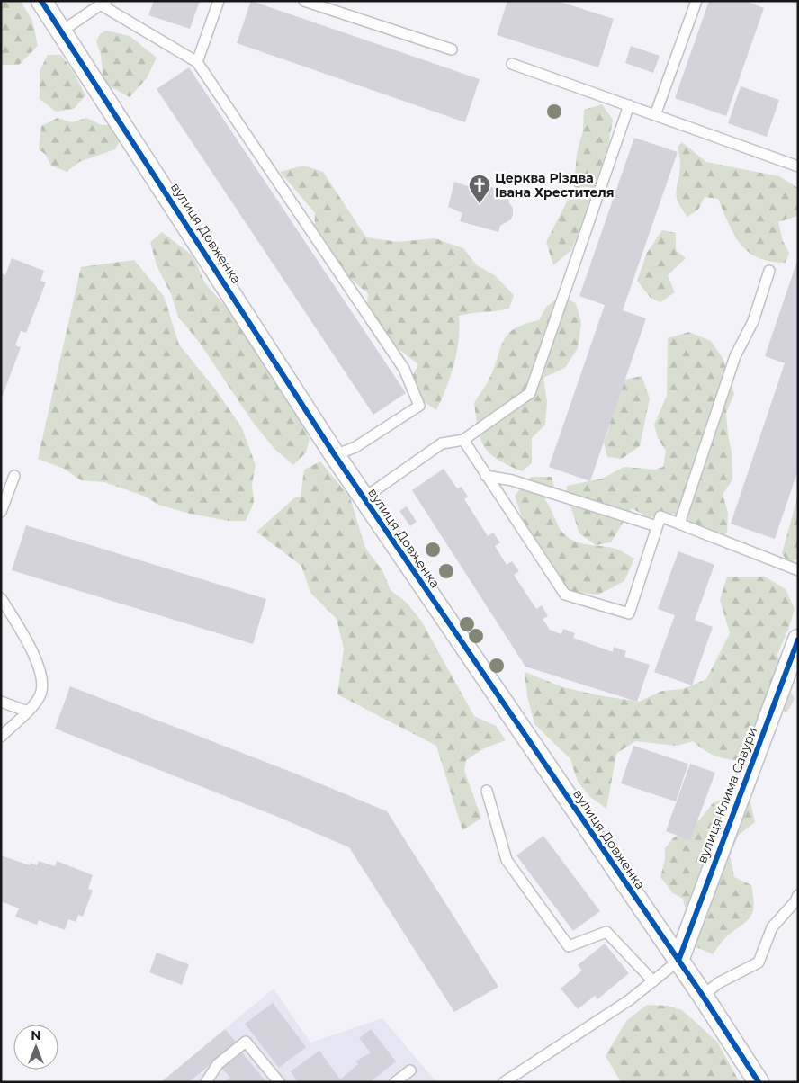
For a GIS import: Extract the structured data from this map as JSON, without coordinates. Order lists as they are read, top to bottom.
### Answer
{
  "streets": {
    "street": ["вулиця Довженка", "вулиця Клима Савури"]
  },
  "crossings": [
    ["вулиця Довженка", "вулиця Клима Савури"]
  ],
  "places": {
    "church": ["Церква Різдва Івана Хрестителя"]
  },
  "north": "top"
}
